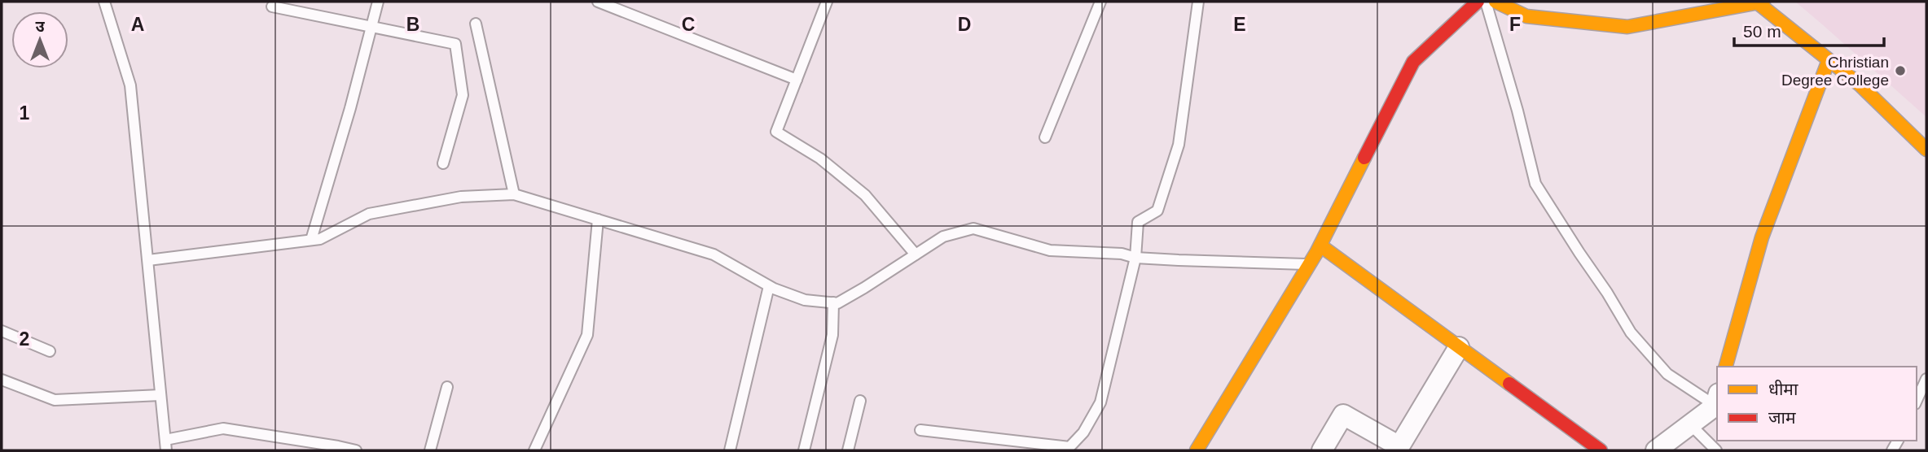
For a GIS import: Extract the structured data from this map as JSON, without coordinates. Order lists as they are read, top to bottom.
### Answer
{
  "places": ["Christian Degree College"],
  "legend": ["धीमा", "जाम"],
  "scale_bar": "50 m",
  "north": "top",
  "grid": {
    "columns": [
      "A",
      "B",
      "C",
      "D",
      "E",
      "F"
    ],
    "rows": ["1", "2"]
  }
}
